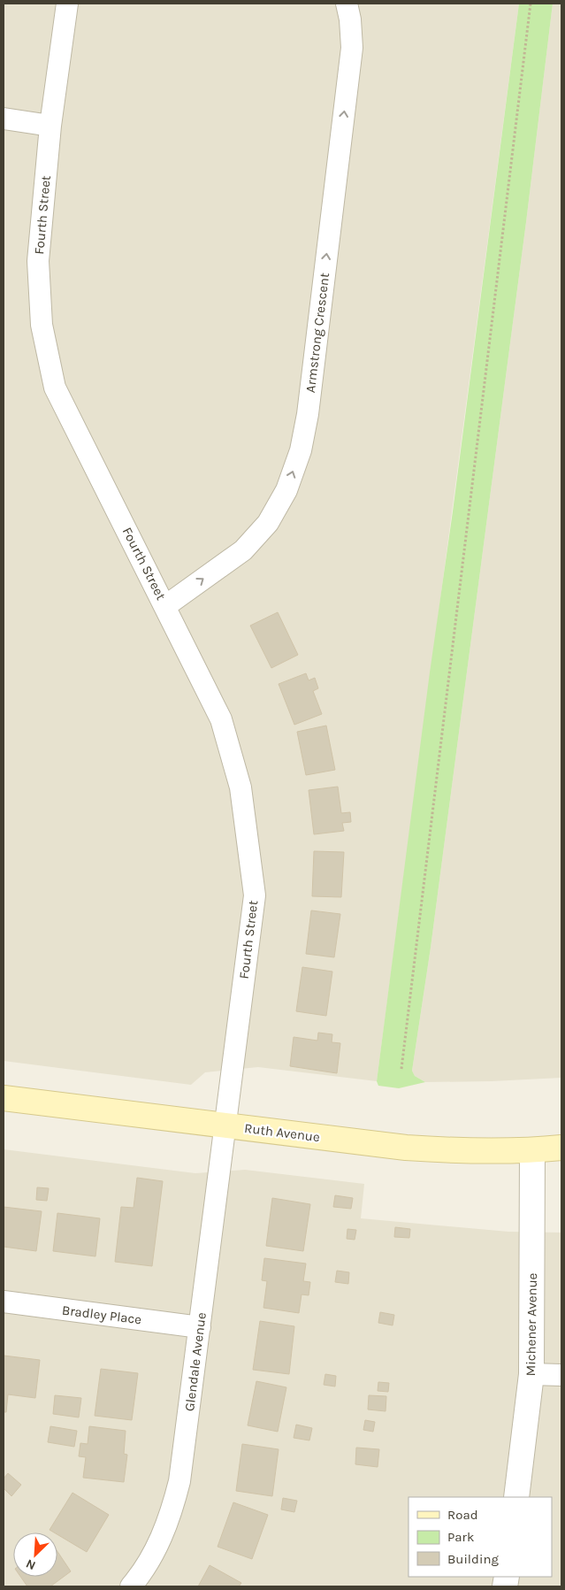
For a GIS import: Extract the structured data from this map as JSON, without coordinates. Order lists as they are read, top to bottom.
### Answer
{
  "streets": {
    "main road": ["Ruth Avenue"],
    "street": [
      "Fourth Street",
      "Armstrong Crescent",
      "Bradley Place",
      "Michener Avenue",
      "Glendale Avenue"
    ]
  },
  "crossings": [
    ["Fourth Street", "Armstrong Crescent"],
    ["Fourth Street", "Ruth Avenue"],
    ["Fourth Street", "Glendale Avenue"],
    ["Ruth Avenue", "Michener Avenue"],
    ["Ruth Avenue", "Glendale Avenue"],
    ["Bradley Place", "Glendale Avenue"]
  ],
  "one_way": ["Armstrong Crescent"],
  "legend": ["Road", "Park", "Building"],
  "north": "bottom left"
}
